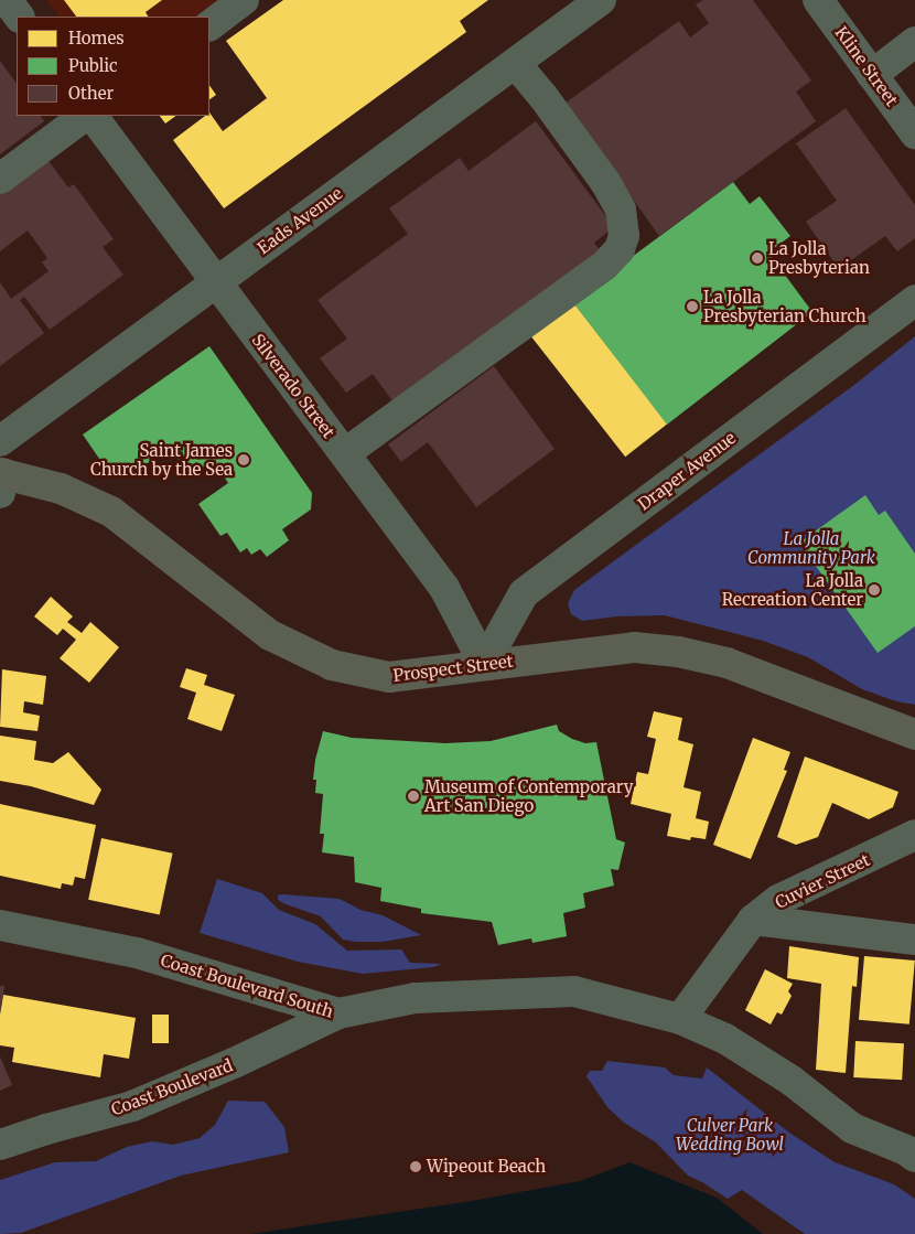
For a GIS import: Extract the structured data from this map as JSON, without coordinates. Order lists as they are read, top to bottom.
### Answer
{
  "streets": {
    "main road": ["Prospect Street"],
    "street": [
      "Kline Street",
      "Eads Avenue",
      "Silverado Street",
      "Draper Avenue",
      "Cuvier Street",
      "Coast Boulevard South",
      "Coast Boulevard"
    ]
  },
  "crossings": [
    ["Eads Avenue", "Silverado Street"],
    ["Silverado Street", "Draper Avenue"],
    ["Silverado Street", "Prospect Street"],
    ["Draper Avenue", "Prospect Street"],
    ["Cuvier Street", "Coast Boulevard South"],
    ["Coast Boulevard South", "Coast Boulevard"]
  ],
  "parks": ["La Jolla Community Park", "Culver Park Wedding Bowl"],
  "places": [
    "La Jolla Presbyterian",
    "La Jolla Presbyterian Church",
    "Saint James Church by the Sea",
    "La Jolla Recreation Center",
    "Museum of Contemporary Art San Diego",
    "Wipeout Beach"
  ],
  "legend": ["Homes", "Public", "Other"]
}
